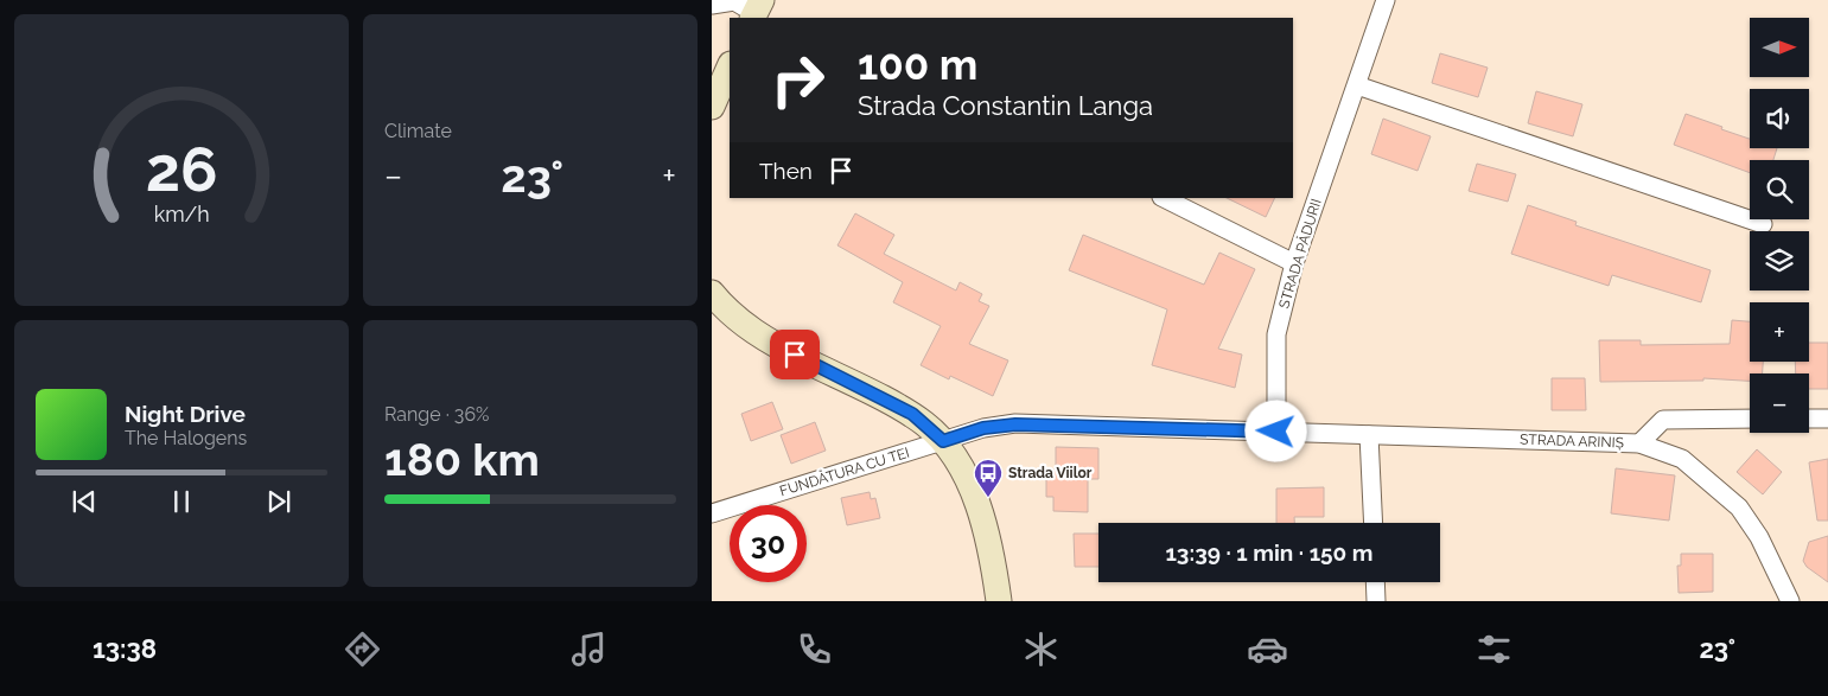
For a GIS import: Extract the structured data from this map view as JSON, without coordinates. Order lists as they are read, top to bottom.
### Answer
{
  "streets": {
    "street": ["STRADA PĂDURII", "STRADA ARINIȘ", "FUNDĂTURA CU TEI"]
  },
  "crossings": [
    ["STRADA PĂDURII", "STRADA ARINIȘ"]
  ],
  "places": {
    "bus stop": ["Strada Viilor"]
  },
  "north": "right",
  "page": {
    "tile": [
      "Climate",
      ["Range · 36%", "180 km"]
    ],
    "map_buttons": ["+", "−"],
    "turn": ["100 m", "Strada Constantin Langa"],
    "then": "Then",
    "heat": ["−", "23°", "+"],
    "song": ["Night Drive", "The Halogens"],
    "limit": "30",
    "trip": "13:39 · 1 min · 150 m",
    "tabs": ["13:38", "23°"],
    "gauge": ["26", "km/h"]
  }
}
